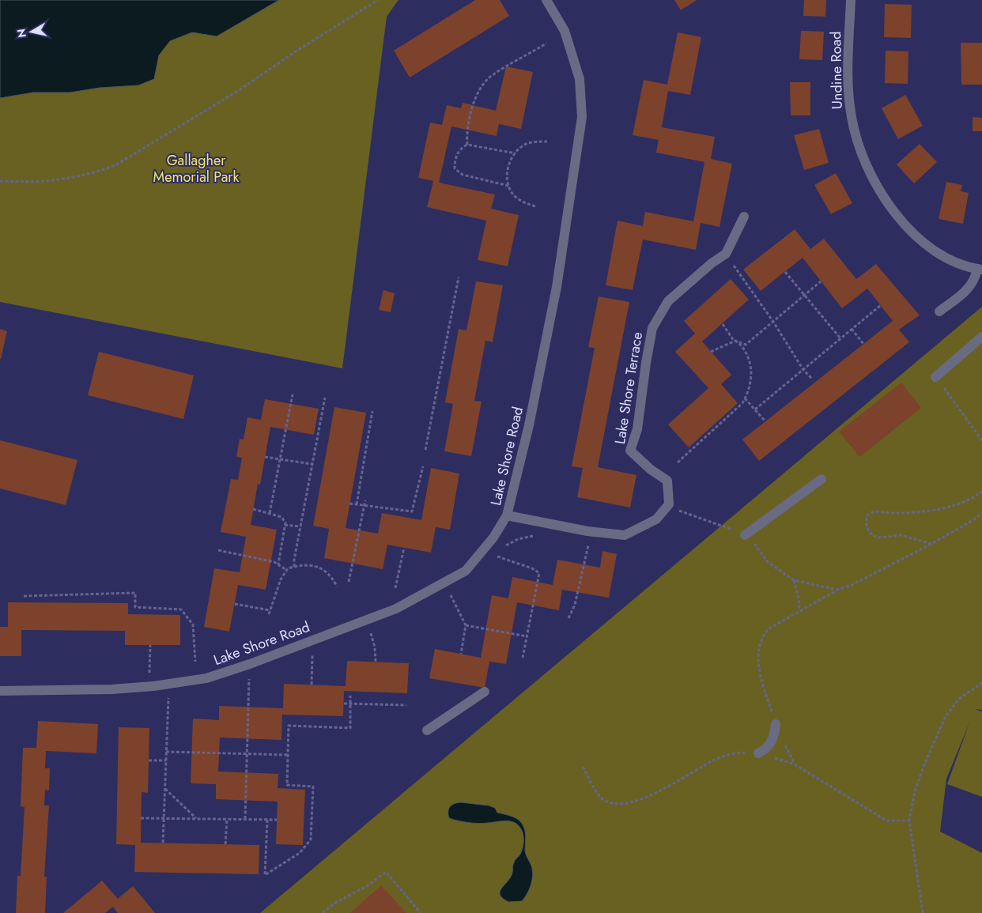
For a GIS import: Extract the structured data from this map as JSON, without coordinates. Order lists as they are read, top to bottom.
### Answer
{
  "streets": {
    "street": ["Undine Road", "Lake Shore Terrace", "Lake Shore Road"]
  },
  "parks": ["Gallagher Memorial Park"],
  "north": "left"
}
